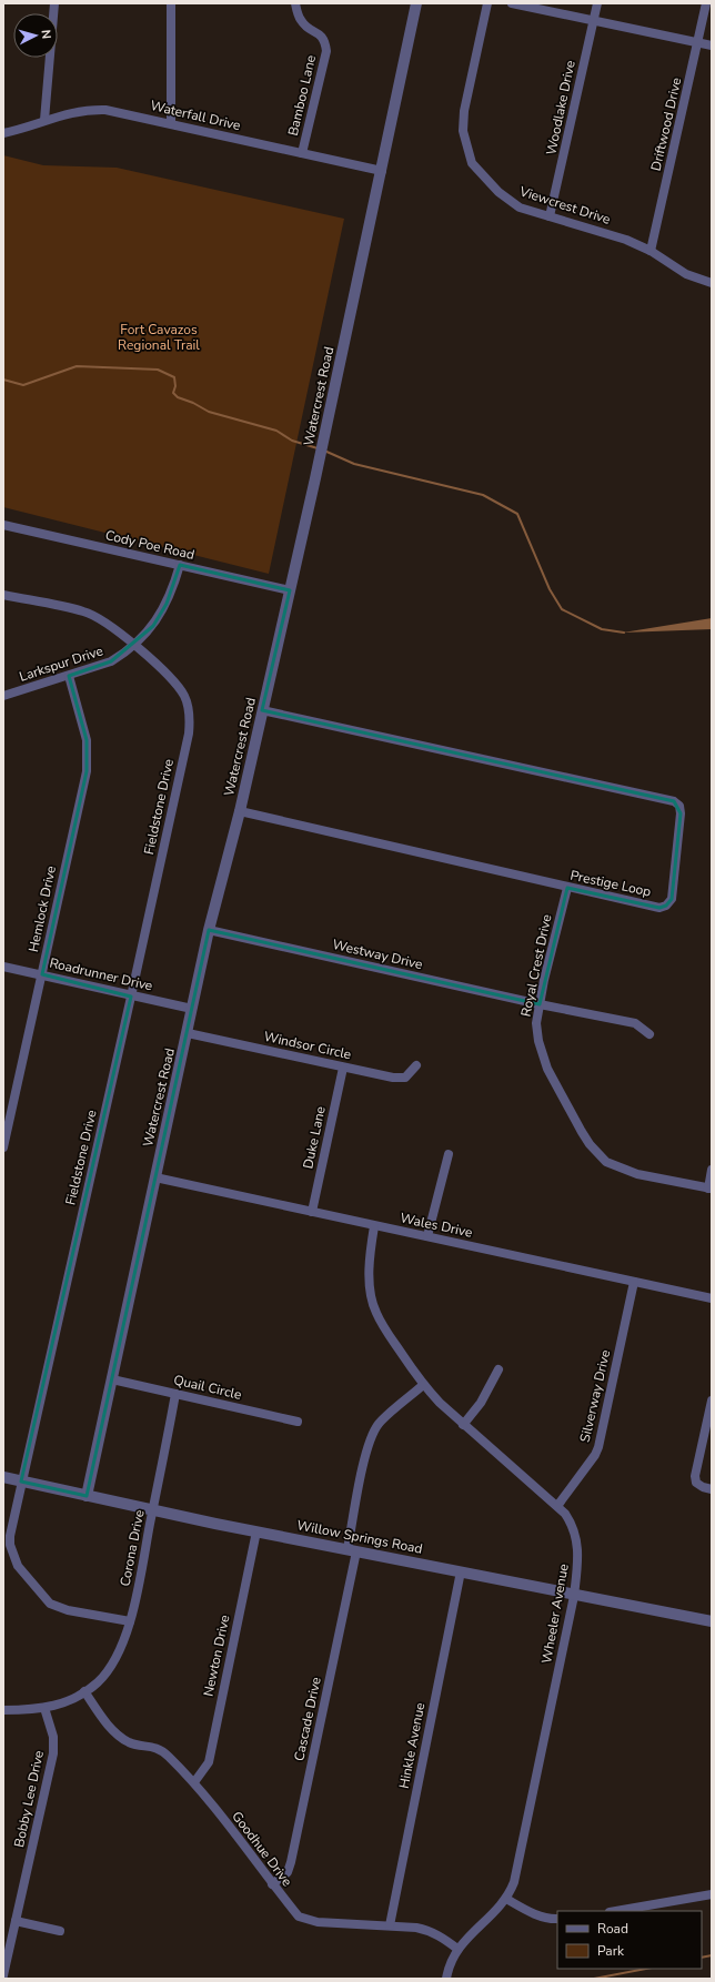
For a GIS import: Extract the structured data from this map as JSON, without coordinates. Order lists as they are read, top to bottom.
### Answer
{
  "streets": {
    "street": [
      "Bamboo Lane",
      "Woodlake Drive",
      "Waterfall Drive",
      "Driftwood Drive",
      "Viewcrest Drive",
      "Watercrest Road",
      "Cody Poe Road",
      "Larkspur Drive",
      "Fieldstone Drive",
      "Prestige Loop",
      "Hemlock Drive",
      "Westway Drive",
      "Royal Crest Drive",
      "Roadrunner Drive",
      "Windsor Circle",
      "Duke Lane",
      "Wales Drive",
      "Quail Circle",
      "Silverway Drive",
      "Willow Springs Road",
      "Corona Drive",
      "Wheeler Avenue",
      "Newton Drive",
      "Cascade Drive",
      "Hinkle Avenue",
      "Bobby Lee Drive",
      "Goodhue Drive"
    ]
  },
  "crossings": [
    ["Bamboo Lane", "Waterfall Drive"],
    ["Woodlake Drive", "Viewcrest Drive"],
    ["Waterfall Drive", "Watercrest Road"],
    ["Driftwood Drive", "Viewcrest Drive"],
    ["Watercrest Road", "Cody Poe Road"],
    ["Watercrest Road", "Prestige Loop"],
    ["Watercrest Road", "Westway Drive"],
    ["Watercrest Road", "Roadrunner Drive"],
    ["Watercrest Road", "Windsor Circle"],
    ["Watercrest Road", "Wales Drive"],
    ["Watercrest Road", "Quail Circle"],
    ["Watercrest Road", "Willow Springs Road"],
    ["Cody Poe Road", "Larkspur Drive"],
    ["Larkspur Drive", "Fieldstone Drive"],
    ["Larkspur Drive", "Hemlock Drive"],
    ["Fieldstone Drive", "Roadrunner Drive"],
    ["Fieldstone Drive", "Willow Springs Road"],
    ["Fieldstone Drive", "Corona Drive"],
    ["Prestige Loop", "Royal Crest Drive"],
    ["Hemlock Drive", "Roadrunner Drive"],
    ["Westway Drive", "Royal Crest Drive"],
    ["Windsor Circle", "Duke Lane"],
    ["Duke Lane", "Wales Drive"],
    ["Wales Drive", "Silverway Drive"],
    ["Wales Drive", "Wheeler Avenue"],
    ["Quail Circle", "Corona Drive"],
    ["Silverway Drive", "Wheeler Avenue"],
    ["Willow Springs Road", "Corona Drive"],
    ["Willow Springs Road", "Wheeler Avenue"],
    ["Willow Springs Road", "Newton Drive"],
    ["Willow Springs Road", "Cascade Drive"],
    ["Willow Springs Road", "Hinkle Avenue"],
    ["Corona Drive", "Bobby Lee Drive"],
    ["Corona Drive", "Goodhue Drive"],
    ["Wheeler Avenue", "Cascade Drive"],
    ["Wheeler Avenue", "Goodhue Drive"],
    ["Newton Drive", "Goodhue Drive"],
    ["Cascade Drive", "Goodhue Drive"],
    ["Hinkle Avenue", "Goodhue Drive"]
  ],
  "parks": ["Fort Cavazos Regional Trail"],
  "legend": ["Road", "Park"],
  "north": "right"
}
